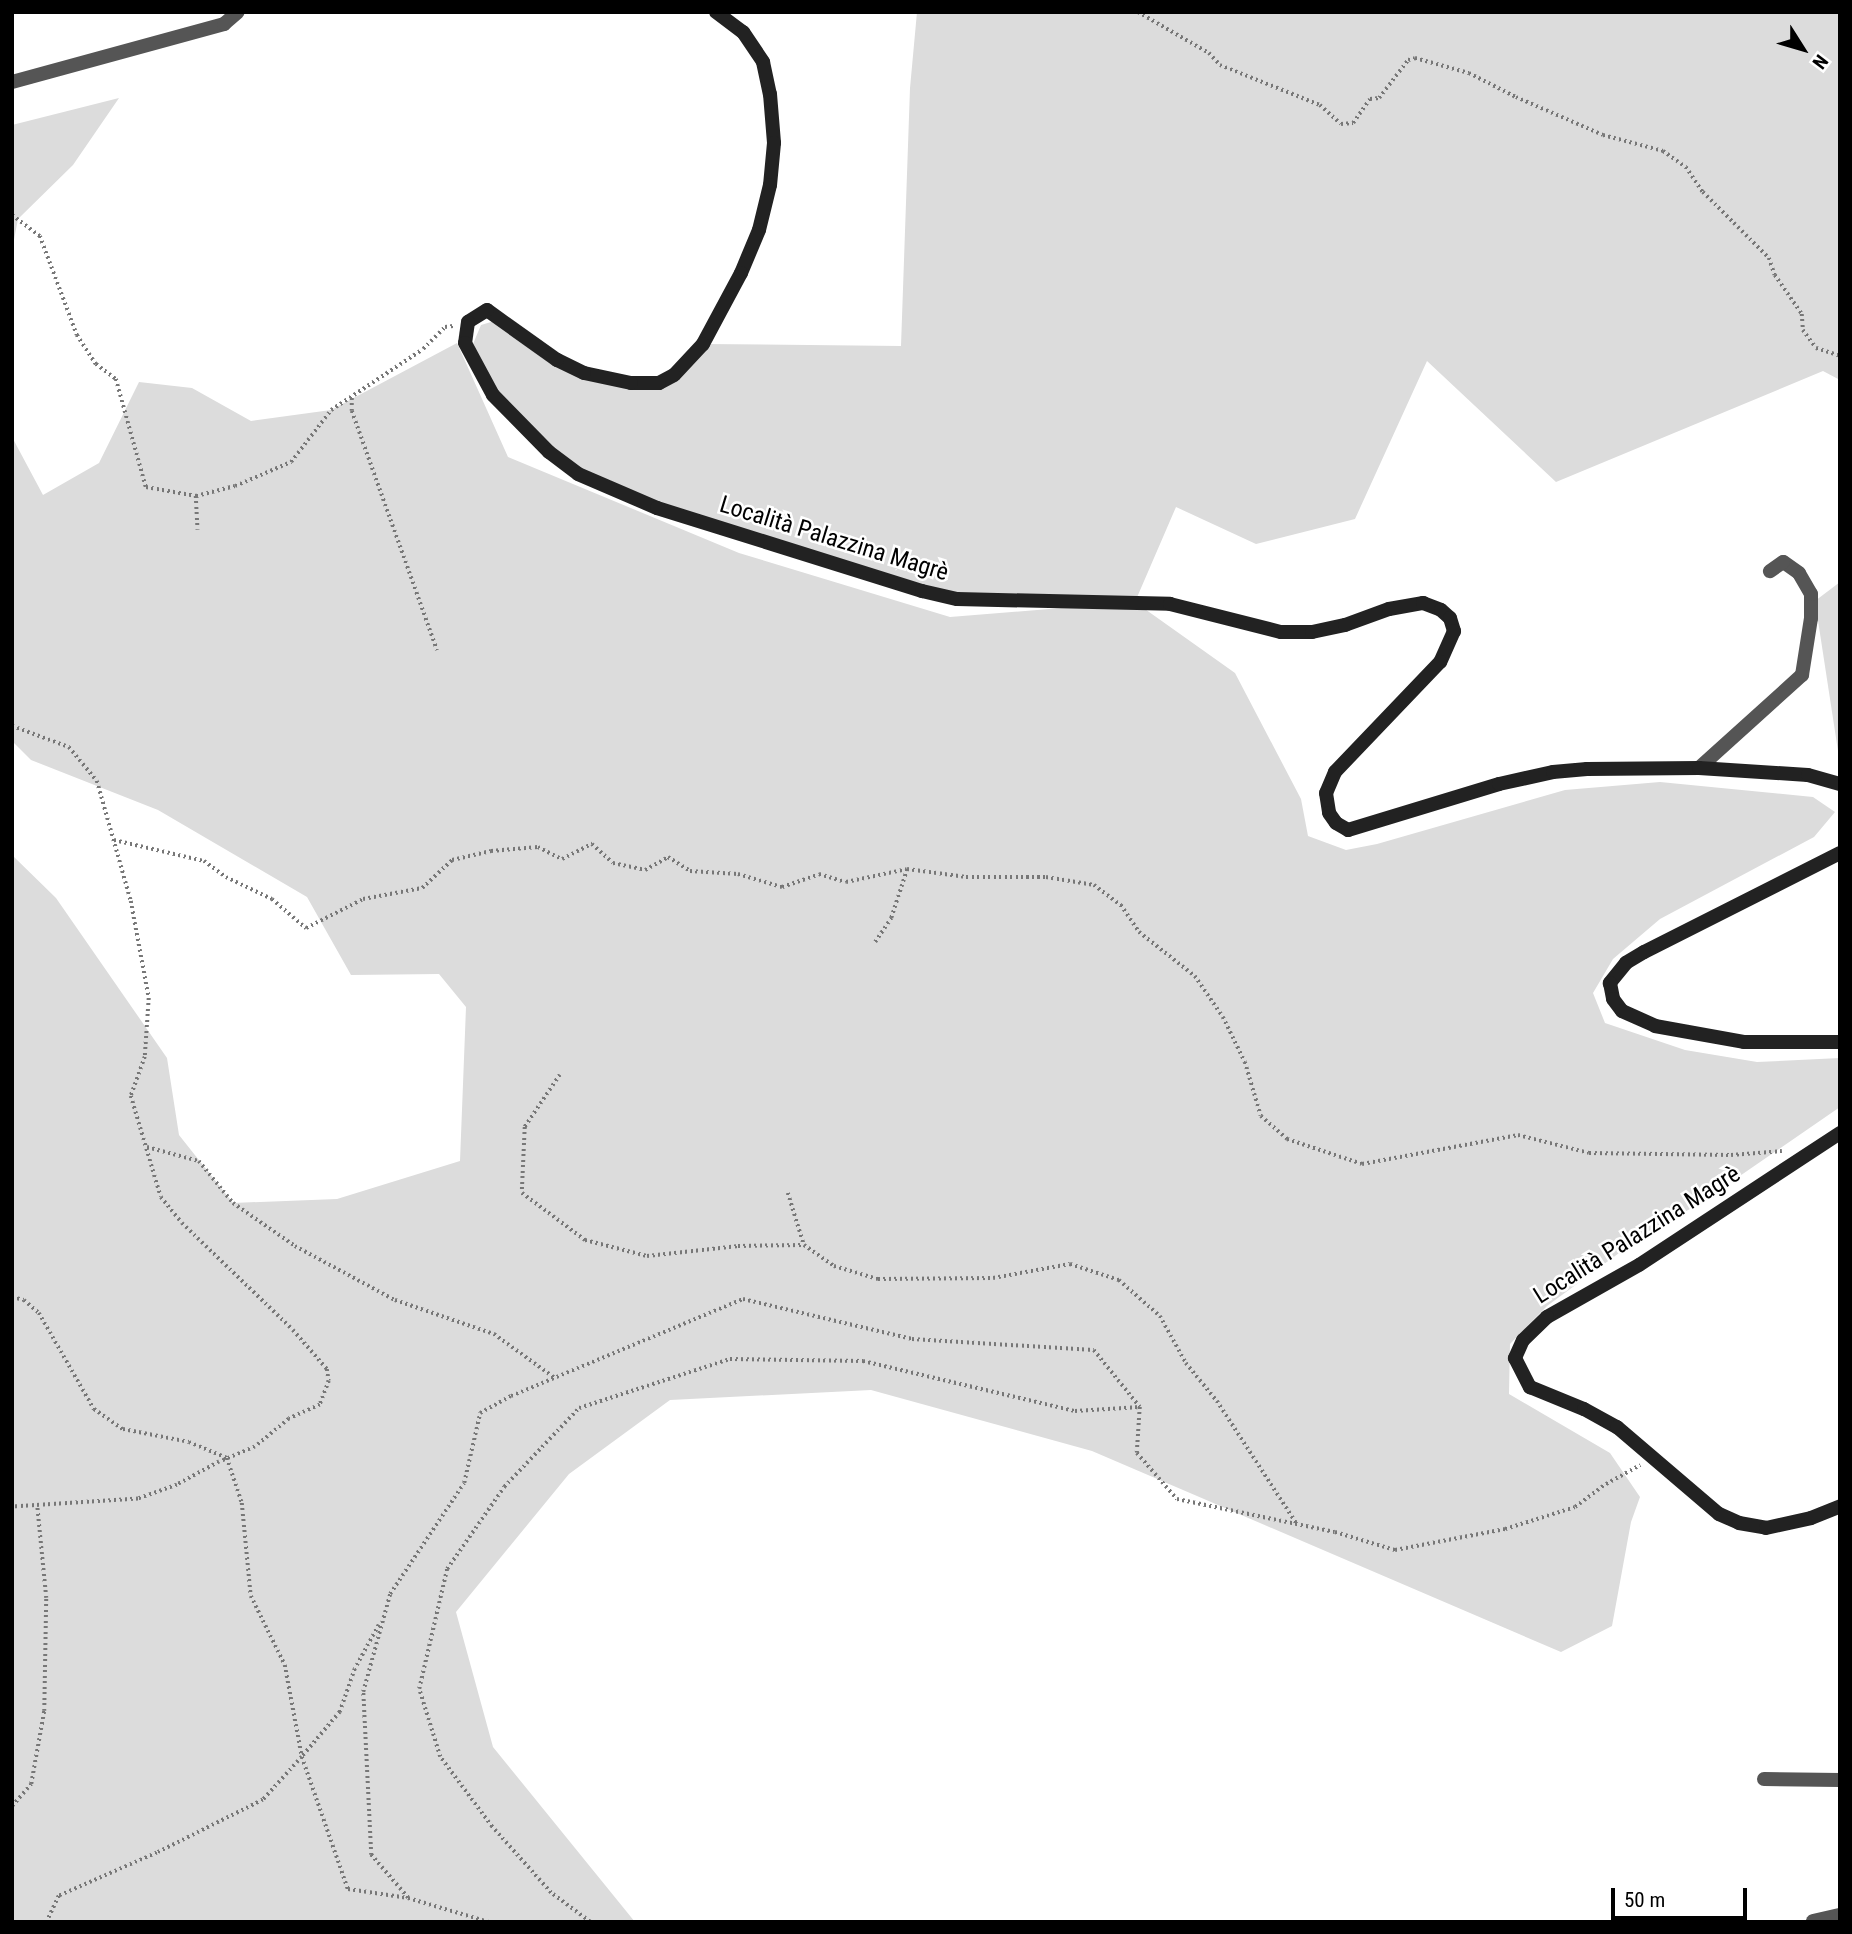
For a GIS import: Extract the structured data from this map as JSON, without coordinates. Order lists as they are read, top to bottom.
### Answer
{
  "streets": {
    "main road": ["Località Palazzina Magrè"]
  },
  "scale_bar": "50 m",
  "north": "bottom right"
}
